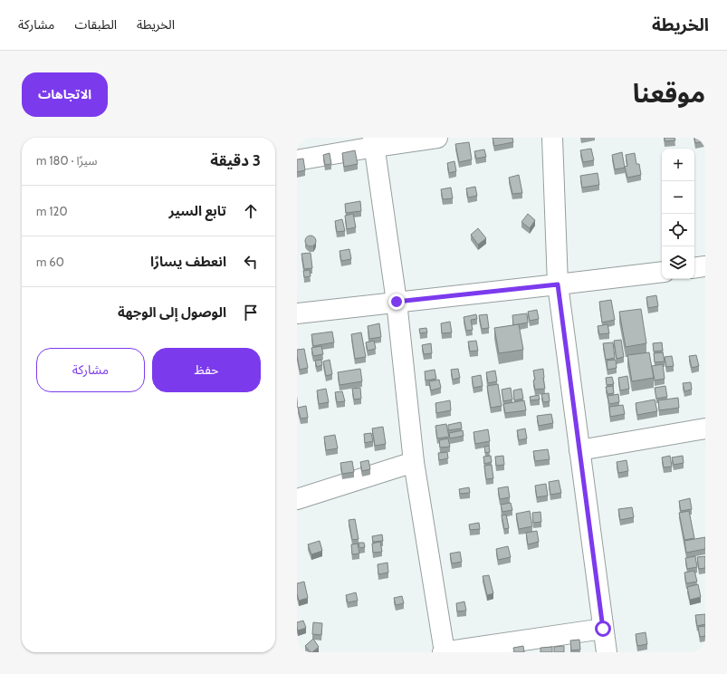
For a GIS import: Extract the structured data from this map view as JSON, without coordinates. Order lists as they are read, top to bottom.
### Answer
{
  "page": {
    "header": "الخريطة",
    "nav": ["الخريطة", "الطبقات", "مشاركة"],
    "title": "موقعنا",
    "buttons": [
      "الاتجاهات",
      ["حفظ", "مشاركة"]
    ],
    "heading": ["3 دقيقة", "سيرًا · 180 m"],
    "map_buttons": ["+", "−"],
    "list": [
      ["تابع السير", "120 m"],
      ["انعطف يسارًا", "60 m"],
      "الوصول إلى الوجهة"
    ]
  }
}
